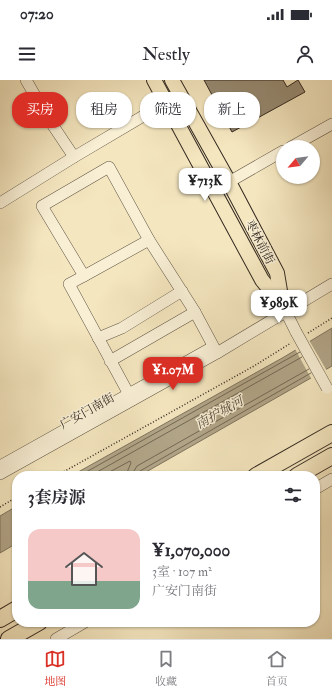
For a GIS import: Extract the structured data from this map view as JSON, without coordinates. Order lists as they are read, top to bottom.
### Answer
{
  "streets": {
    "main road": ["枣林前街"],
    "street": ["广安门南街"]
  },
  "crossings": [
    ["枣林前街", "广安门南街"]
  ],
  "water": ["南护城河"],
  "north": "bottom left",
  "page": {
    "status": "07:20",
    "header": "Nestly",
    "chip": [
      "买房",
      "租房",
      "筛选",
      "新上"
    ],
    "price": ["¥713K", "¥989K", "¥1.07M"],
    "heading": "3套房源",
    "list": [
      {
        "name": "¥1,070,000",
        "note": "3室 · 107 m² · 广安门南街"
      }
    ],
    "tabs": ["地图", "收藏", "首页"]
  }
}
